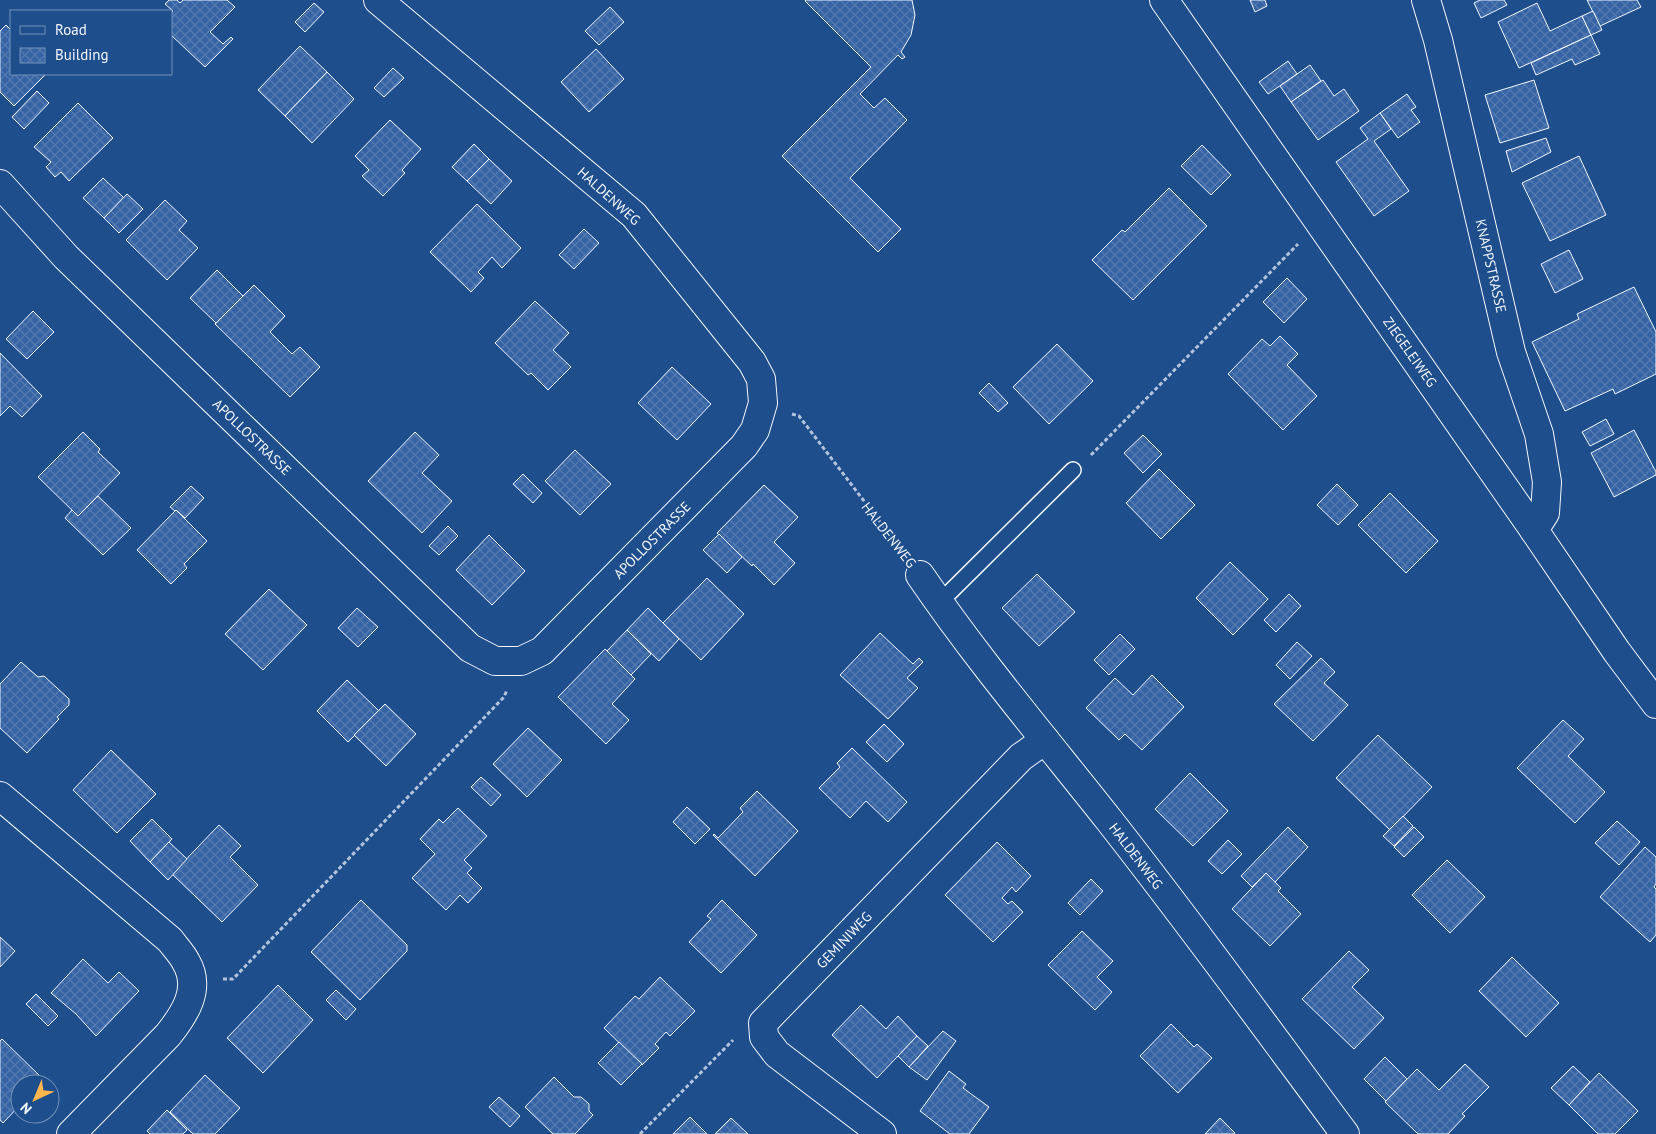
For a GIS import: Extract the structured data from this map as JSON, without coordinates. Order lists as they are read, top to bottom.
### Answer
{
  "streets": {
    "street": [
      "HALDENWEG",
      "KNAPPSTRASSE",
      "ZIEGELEIWEG",
      "APOLLOSTRASSE",
      "GEMINIWEG"
    ]
  },
  "crossings": [
    ["HALDENWEG", "APOLLOSTRASSE"],
    ["HALDENWEG", "GEMINIWEG"],
    ["KNAPPSTRASSE", "ZIEGELEIWEG"]
  ],
  "legend": ["Road", "Building"],
  "north": "bottom left"
}
